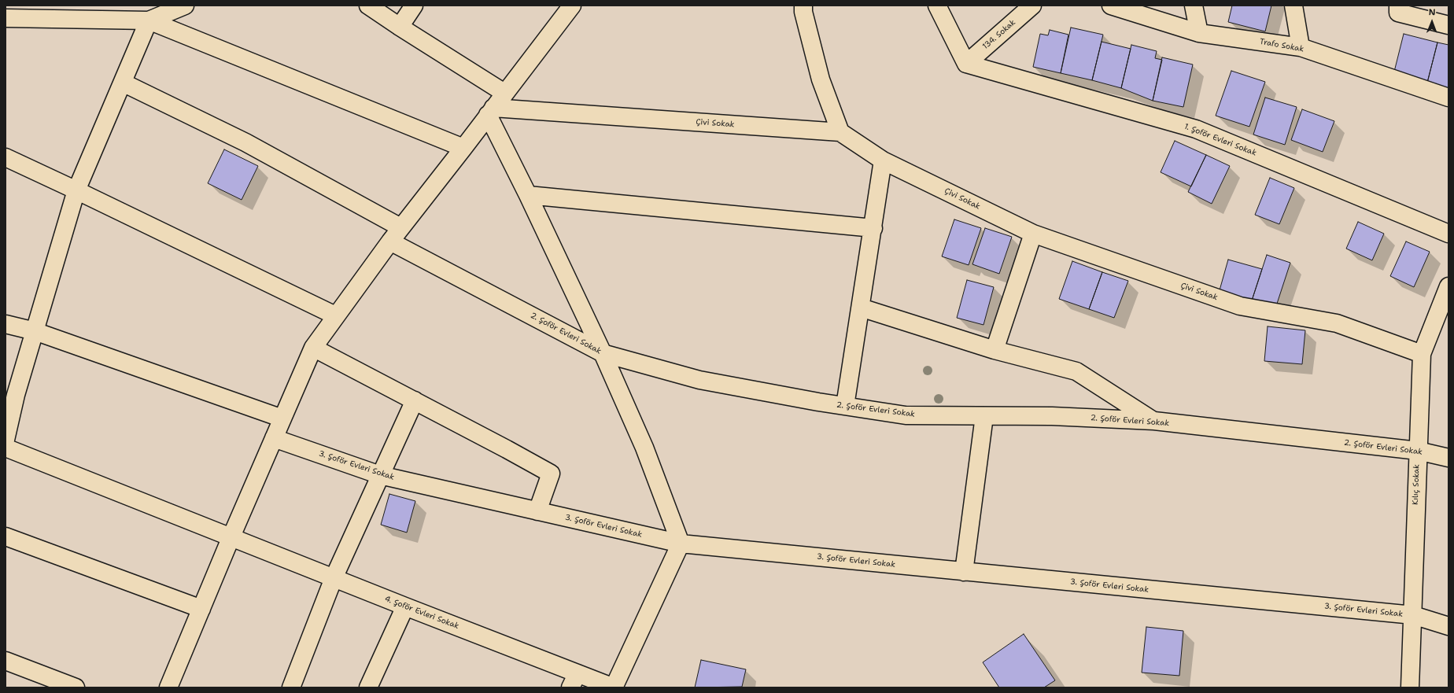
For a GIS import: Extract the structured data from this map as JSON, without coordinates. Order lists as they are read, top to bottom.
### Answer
{
  "streets": {
    "street": [
      "134. Sokak",
      "Trafo Sokak",
      "Çivi Sokak",
      "1. Şoför Evleri Sokak",
      "2. Şoför Evleri Sokak",
      "3. Şoför Evleri Sokak",
      "Kılıç Sokak",
      "4. Şoför Evleri Sokak"
    ]
  },
  "crossings": [
    ["134. Sokak", "1. Şoför Evleri Sokak"],
    ["Çivi Sokak", "Kılıç Sokak"],
    ["2. Şoför Evleri Sokak", "Kılıç Sokak"],
    ["3. Şoför Evleri Sokak", "Kılıç Sokak"]
  ],
  "north": "top"
}
